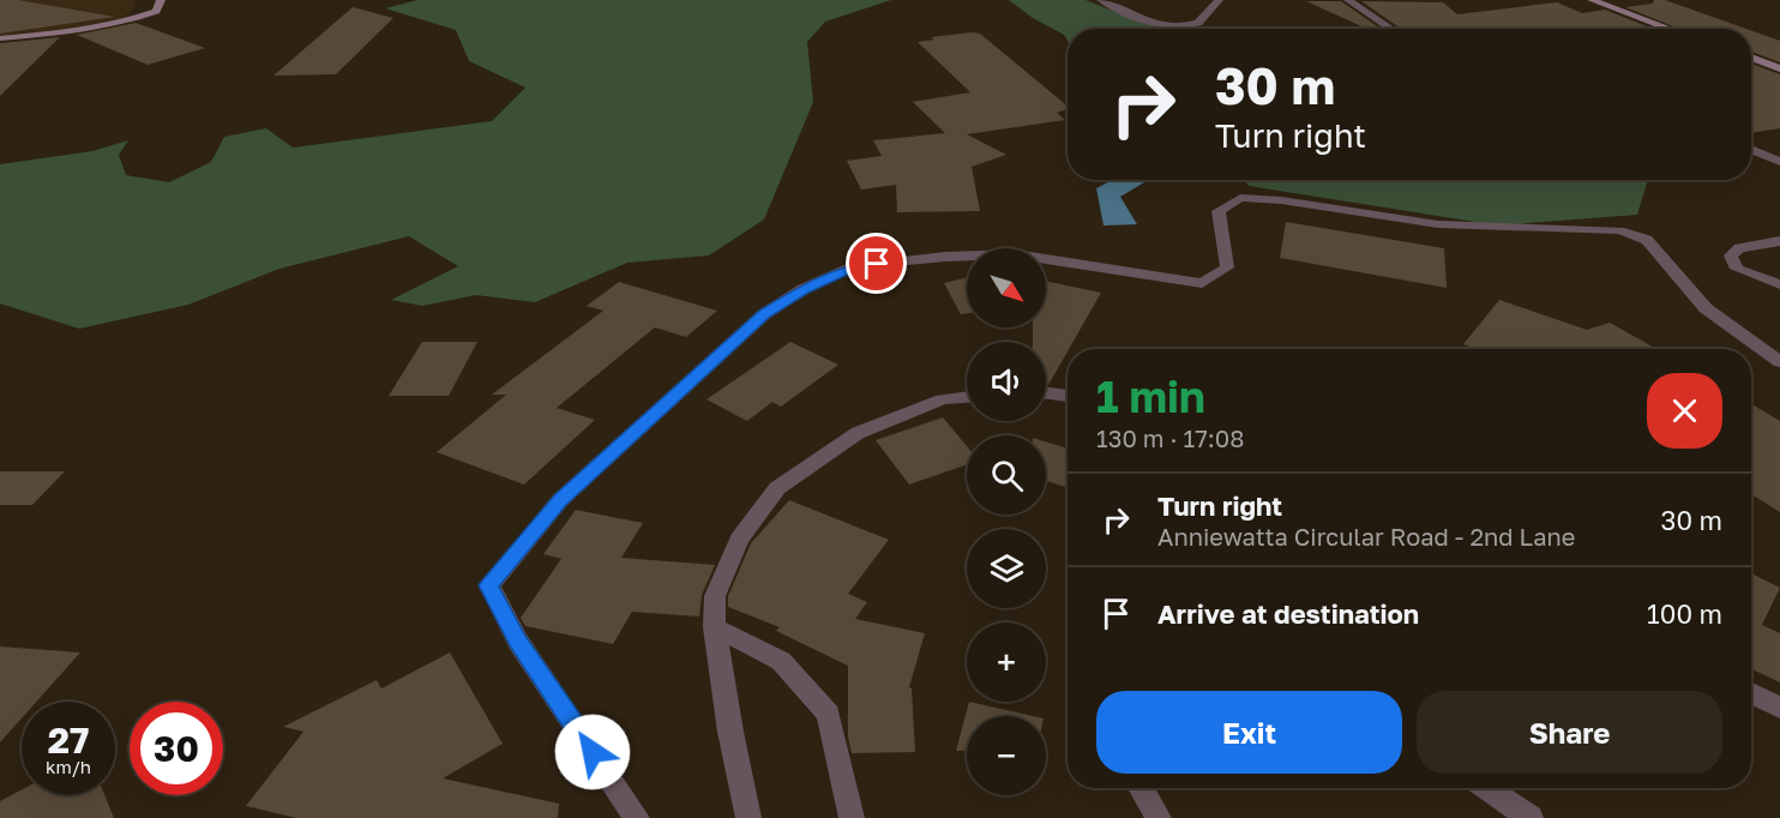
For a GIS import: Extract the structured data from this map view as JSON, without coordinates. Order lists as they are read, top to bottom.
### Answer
{
  "north": "bottom right",
  "page": {
    "turn": ["30 m", "Turn right"],
    "map_buttons": ["+", "−"],
    "heading": ["1 min", "130 m · 17:08"],
    "list": [
      {
        "name": "Turn right",
        "note": "Anniewatta Circular Road - 2nd Lane",
        "value": "30 m"
      },
      {
        "name": "Arrive at destination",
        "value": "100 m"
      }
    ],
    "buttons": ["Exit", "Share"],
    "speed": "27 km/h",
    "limit": "30"
  }
}
